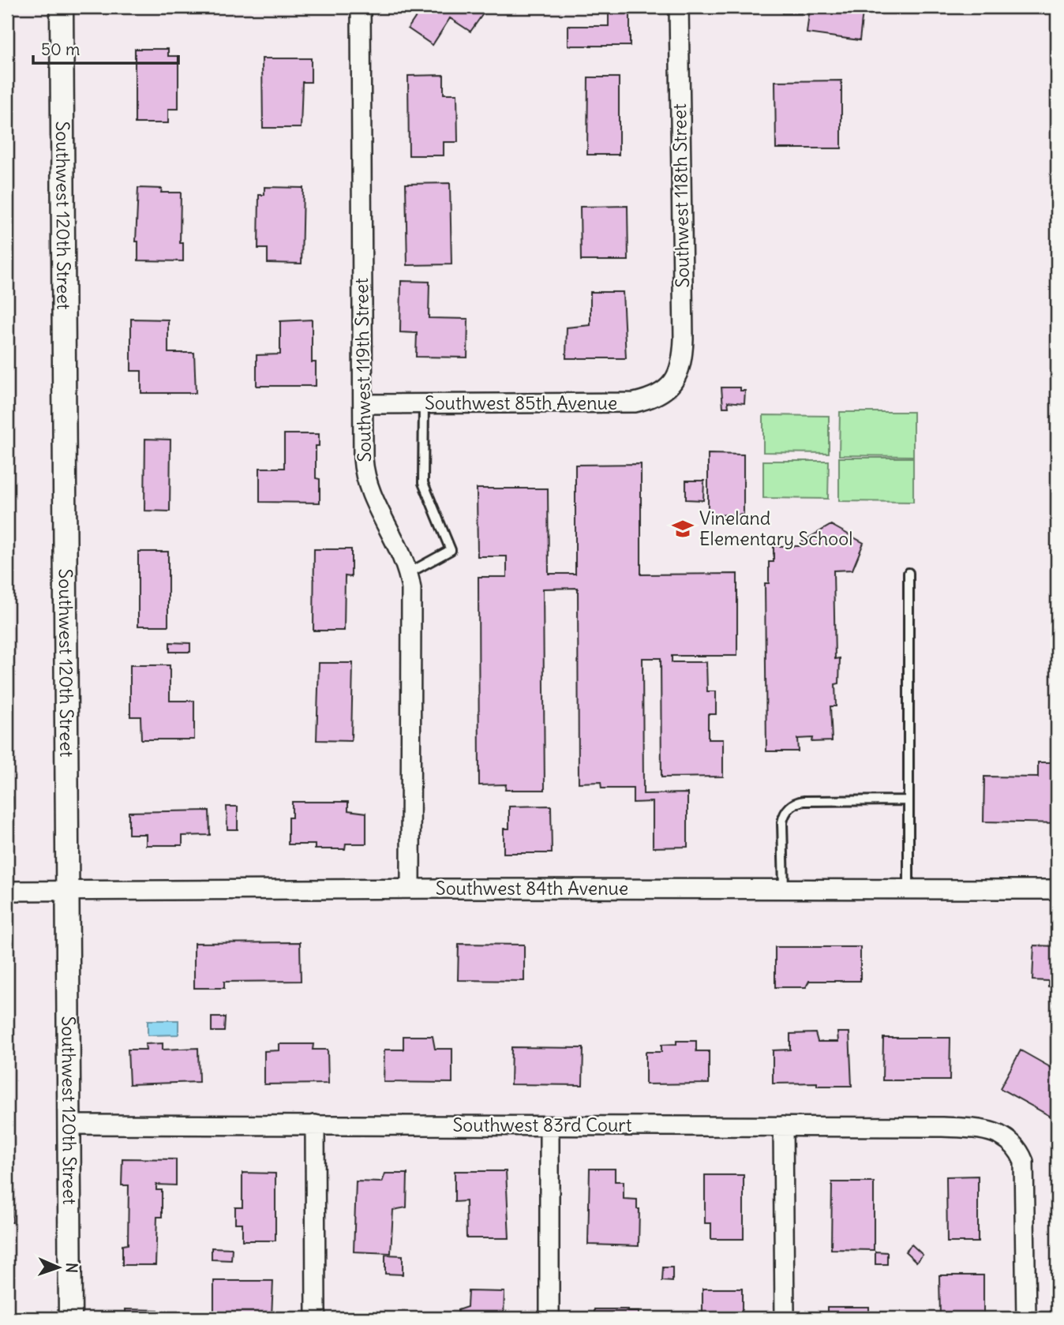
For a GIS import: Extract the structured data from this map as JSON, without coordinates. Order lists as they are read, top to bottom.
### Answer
{
  "streets": {
    "street": [
      "Southwest 118th Street",
      "Southwest 120th Street",
      "Southwest 119th Street",
      "Southwest 85th Avenue",
      "Southwest 84th Avenue",
      "Southwest 83rd Court"
    ]
  },
  "crossings": [
    ["Southwest 118th Street", "Southwest 85th Avenue"],
    ["Southwest 120th Street", "Southwest 84th Avenue"],
    ["Southwest 120th Street", "Southwest 83rd Court"],
    ["Southwest 119th Street", "Southwest 85th Avenue"],
    ["Southwest 119th Street", "Southwest 84th Avenue"]
  ],
  "places": {
    "school or university": ["Vineland Elementary School"]
  },
  "scale_bar": "50 m",
  "north": "right"
}
